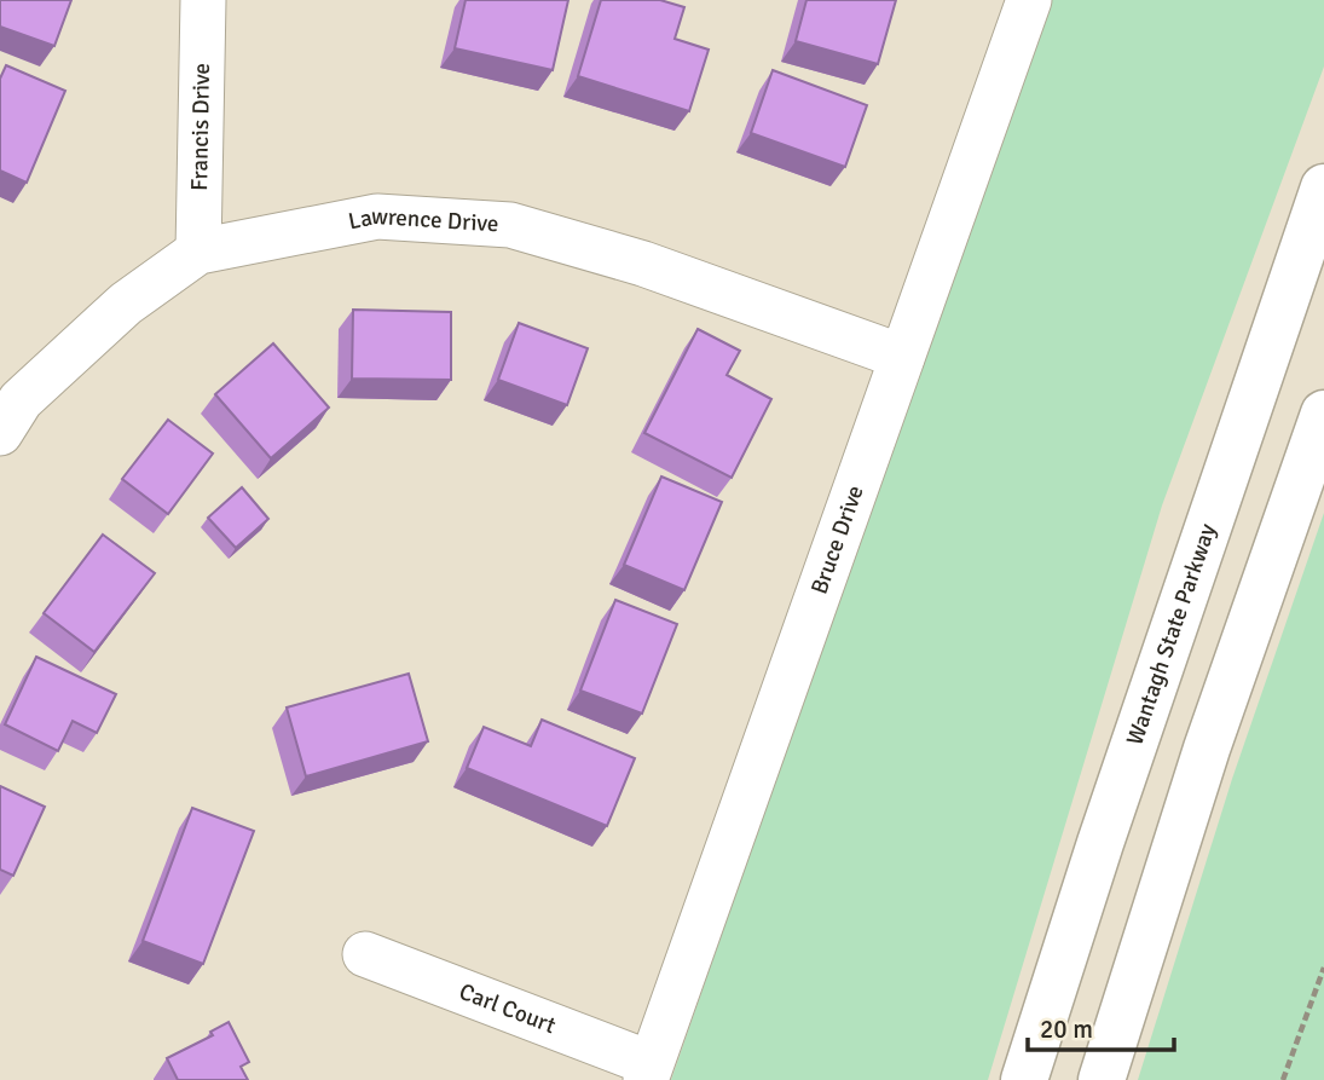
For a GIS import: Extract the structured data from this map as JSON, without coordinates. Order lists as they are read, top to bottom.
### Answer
{
  "streets": {
    "highway": ["Wantagh State Parkway"],
    "street": [
      "Francis Drive",
      "Lawrence Drive",
      "Bruce Drive",
      "Carl Court"
    ]
  },
  "crossings": [
    ["Francis Drive", "Lawrence Drive"],
    ["Lawrence Drive", "Bruce Drive"],
    ["Bruce Drive", "Carl Court"]
  ],
  "scale_bar": "20 m"
}
